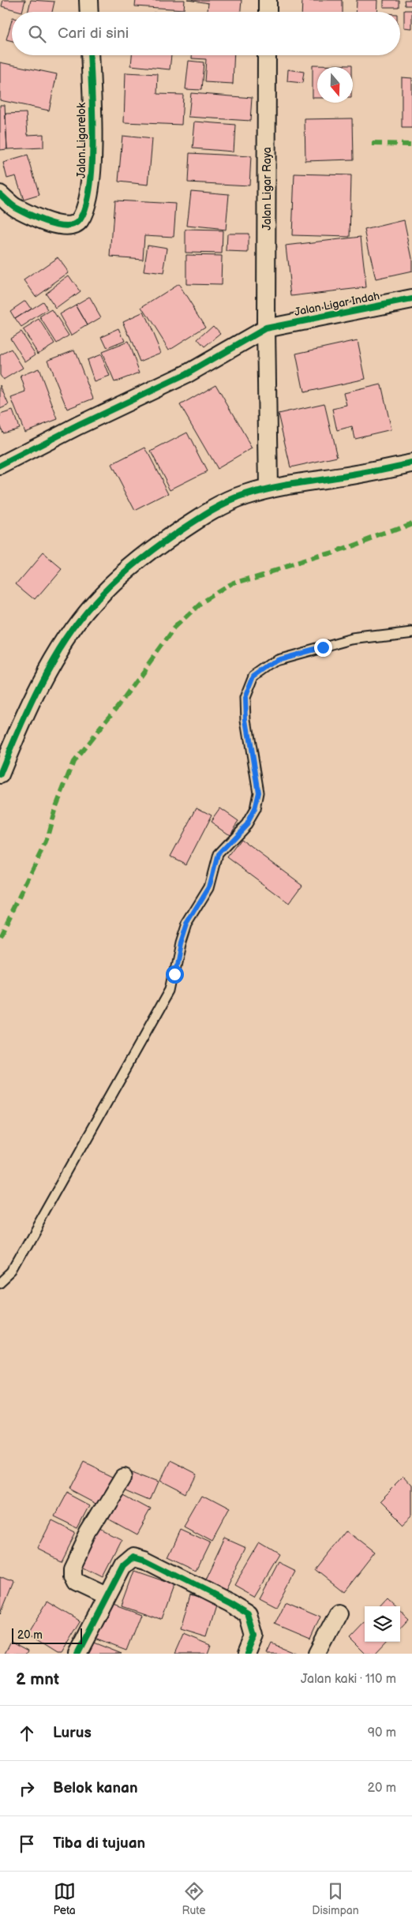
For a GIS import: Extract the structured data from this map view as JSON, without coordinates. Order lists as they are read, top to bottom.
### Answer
{
  "streets": {
    "street": ["Jalan Ligarelok", "Jalan Ligar Raya", "Jalan Ligar Indah"]
  },
  "crossings": [
    ["Jalan Ligar Raya", "Jalan Ligar Indah"]
  ],
  "scale_bar": "20 m",
  "north": "bottom",
  "page": {
    "search": "Cari di sini",
    "scale": "20 m",
    "heading": ["2 mnt", "Jalan kaki · 110 m"],
    "list": [
      ["Lurus", "90 m"],
      ["Belok kanan", "20 m"],
      "Tiba di tujuan"
    ],
    "nav": ["Peta", "Rute", "Disimpan"]
  }
}
